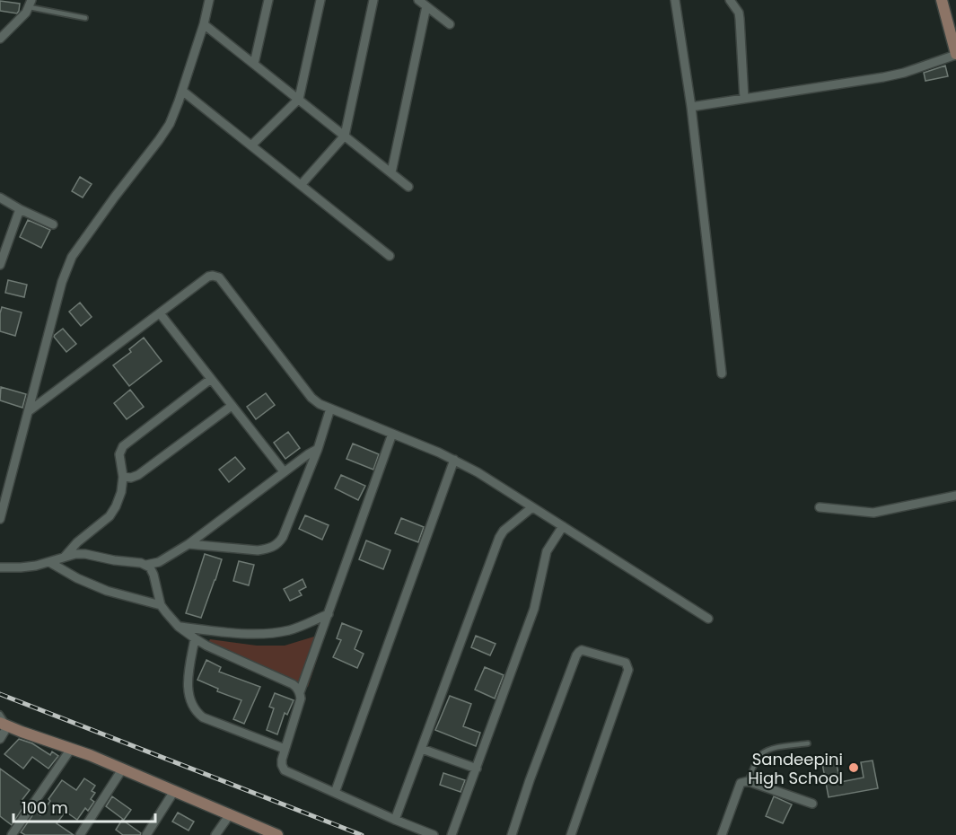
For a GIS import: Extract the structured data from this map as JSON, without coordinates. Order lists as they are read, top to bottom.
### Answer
{
  "places": ["Sandeepini High School"],
  "scale_bar": "100 m"
}
